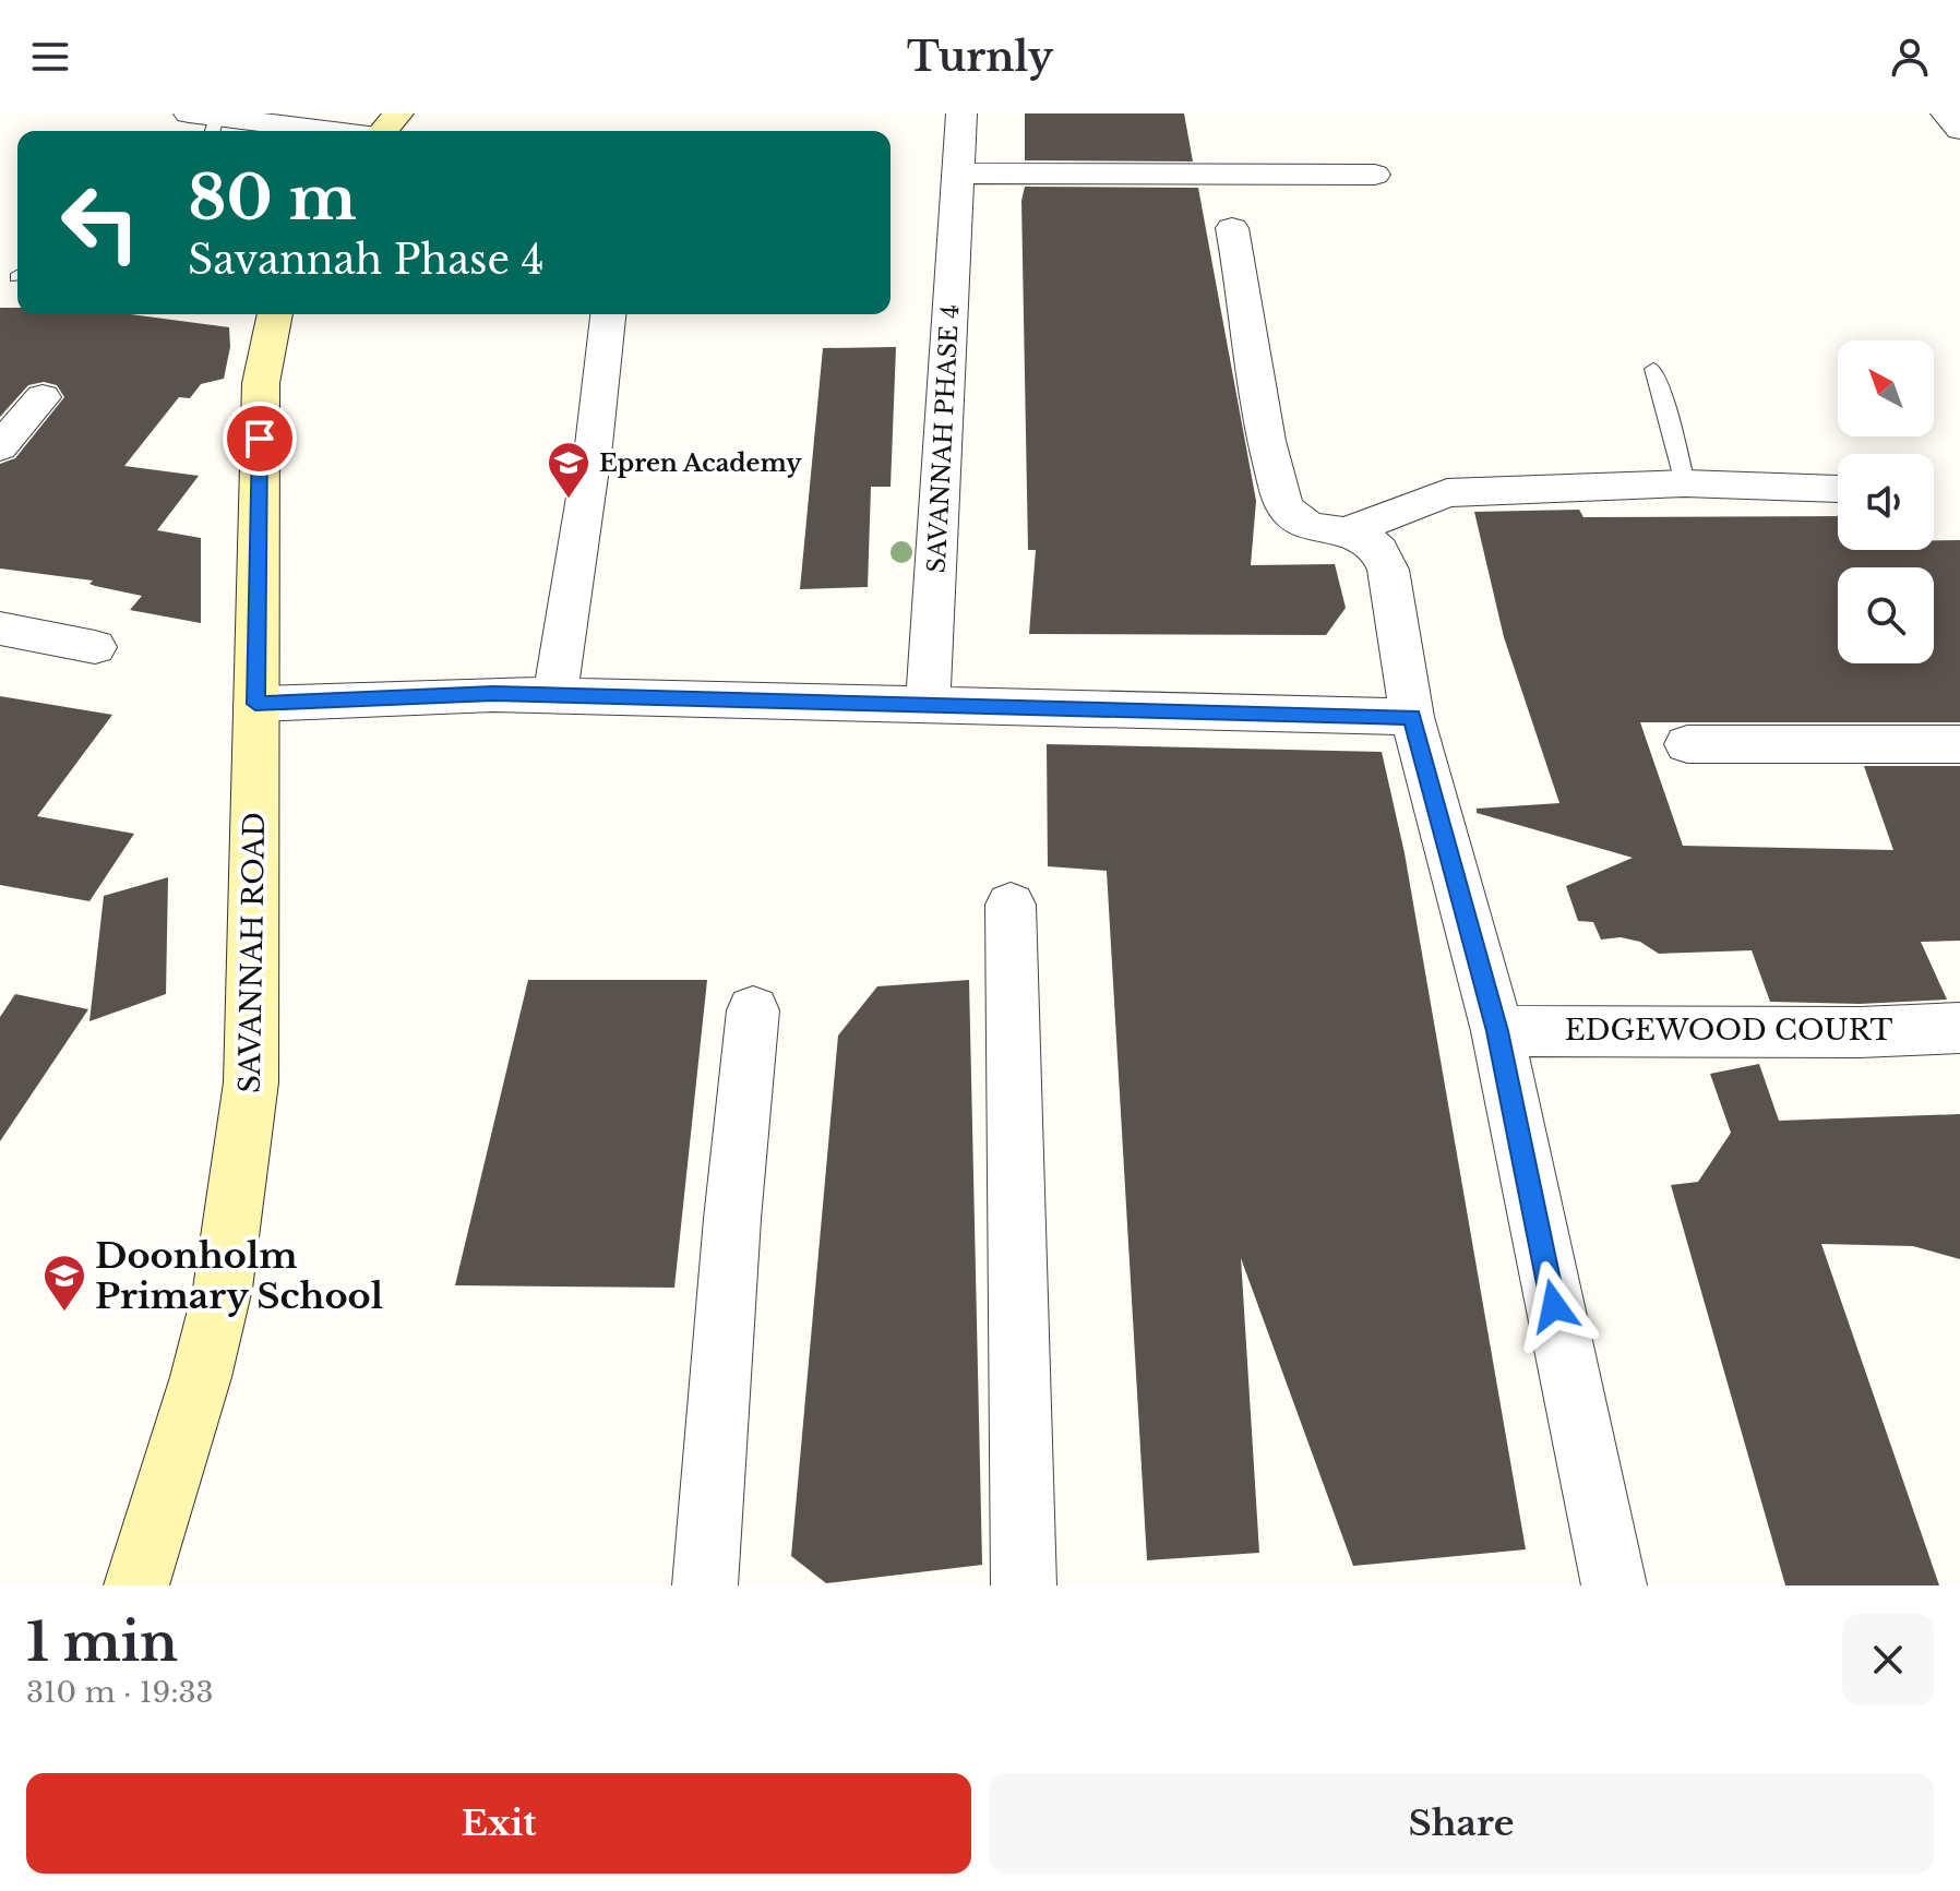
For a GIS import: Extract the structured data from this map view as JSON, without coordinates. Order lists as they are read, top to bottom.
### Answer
{
  "streets": {
    "main road": ["SAVANNAH ROAD"],
    "street": ["SAVANNAH PHASE 4", "EDGEWOOD COURT"]
  },
  "places": {
    "school or university": ["Epren Academy", "Doonholm Primary School"]
  },
  "north": "top left",
  "page": {
    "header": "Turnly",
    "turn": ["80 m", "Savannah Phase 4"],
    "heading": ["1 min", "310 m · 19:33"],
    "buttons": ["Exit", "Share"]
  }
}
